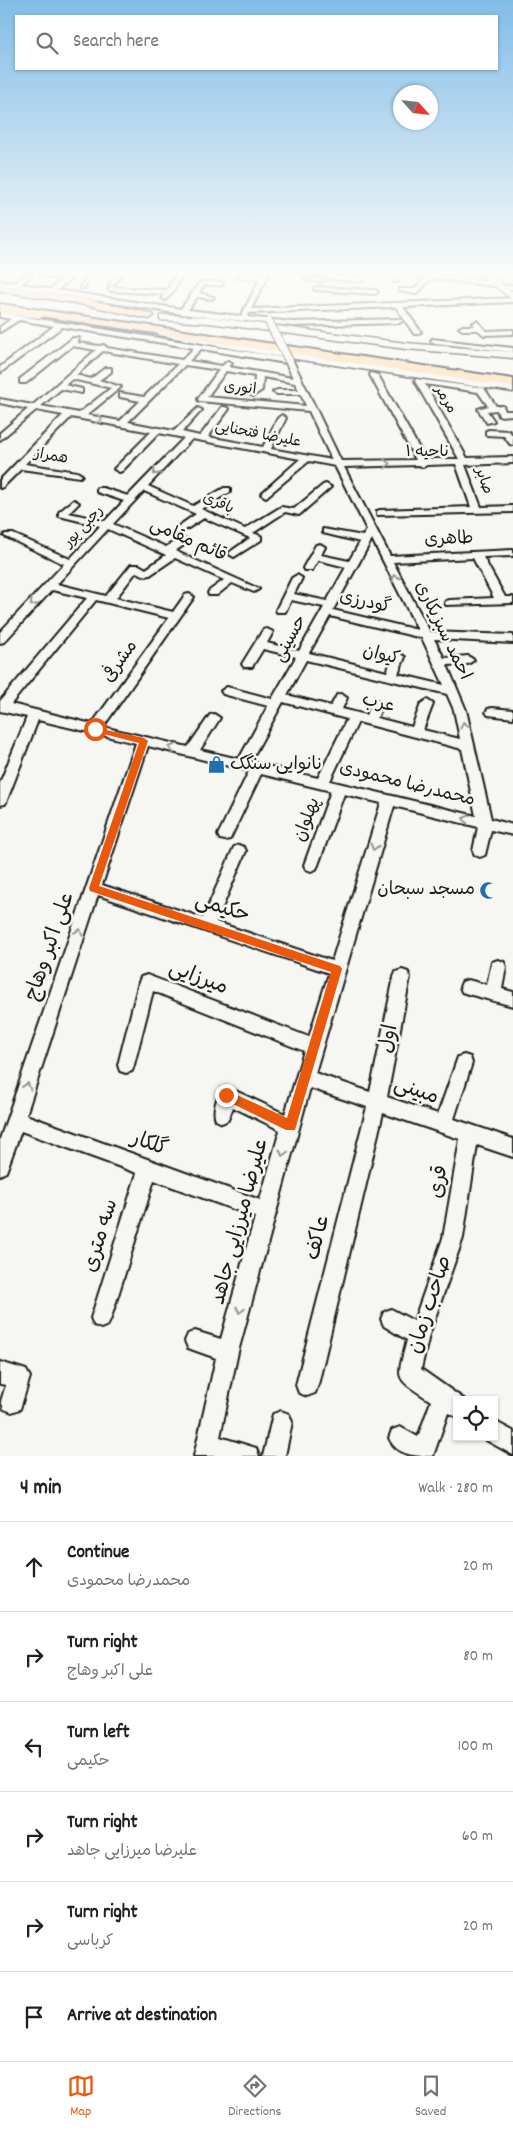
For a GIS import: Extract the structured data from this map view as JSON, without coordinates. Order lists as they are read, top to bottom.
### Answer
{
  "streets": {
    "street": [
      "انوری",
      "مرمر",
      "علیرضا فتحنایی",
      "همراز",
      "صابر",
      "باقری",
      "رجبی پور",
      "طاهری",
      "قائم مقامی",
      "گودرزی",
      "احمد سبزیکاری",
      "حسینی",
      "کیوان",
      "مشرفی",
      "عرب",
      "محمدرضا محمودی",
      "پهلوان",
      "حکیمی",
      "علی اکبر وهاج",
      "میرزایی",
      "اول",
      "مبینی",
      "گلکار",
      "قری",
      "علیرضا میرزایی جاهد",
      "سه متری",
      "عاکف",
      "صاحب زمان"
    ]
  },
  "crossings": [
    ["انوری", "احمد سبزیکاری"],
    ["مرمر", "علیرضا فتحنایی"],
    ["مرمر", "صابر"],
    ["علیرضا فتحنایی", "صابر"],
    ["علیرضا فتحنایی", "رجبی پور"],
    ["علیرضا فتحنایی", "احمد سبزیکاری"],
    ["باقری", "رجبی پور"],
    ["رجبی پور", "قائم مقامی"],
    ["طاهری", "احمد سبزیکاری"],
    ["گودرزی", "احمد سبزیکاری"],
    ["گودرزی", "حسینی"],
    ["احمد سبزیکاری", "حسینی"],
    ["احمد سبزیکاری", "کیوان"],
    ["احمد سبزیکاری", "عرب"],
    ["احمد سبزیکاری", "محمدرضا محمودی"],
    ["حسینی", "کیوان"],
    ["حسینی", "عرب"],
    ["حسینی", "محمدرضا محمودی"],
    ["مشرفی", "محمدرضا محمودی"],
    ["محمدرضا محمودی", "پهلوان"],
    ["محمدرضا محمودی", "علی اکبر وهاج"],
    ["محمدرضا محمودی", "علیرضا میرزایی جاهد"],
    ["حکیمی", "علی اکبر وهاج"],
    ["حکیمی", "علیرضا میرزایی جاهد"],
    ["علی اکبر وهاج", "گلکار"],
    ["میرزایی", "علیرضا میرزایی جاهد"],
    ["اول", "مبینی"],
    ["اول", "عاکف"],
    ["مبینی", "قری"],
    ["مبینی", "علیرضا میرزایی جاهد"],
    ["مبینی", "عاکف"],
    ["گلکار", "علیرضا میرزایی جاهد"],
    ["گلکار", "سه متری"],
    ["قری", "صاحب زمان"]
  ],
  "one_way": ["علی اکبر وهاج", "علیرضا میرزایی جاهد"],
  "districts": ["ناحیه ۱"],
  "places": {
    "shop": ["نانوایی سنگک"],
    "mosque": ["مسجد سبحان"]
  },
  "north": "bottom right",
  "page": {
    "search": "Search here",
    "heading": ["4 min", "Walk · 280 m"],
    "list": [
      ["Continue", "محمدرضا محمودی", "20 m"],
      ["Turn right", "علی اکبر وهاج", "80 m"],
      ["Turn left", "حکیمی", "100 m"],
      ["Turn right", "علیرضا میرزایی جاهد", "60 m"],
      ["Turn right", "کرباسی", "20 m"],
      "Arrive at destination"
    ],
    "nav": ["Map", "Directions", "Saved"]
  }
}
